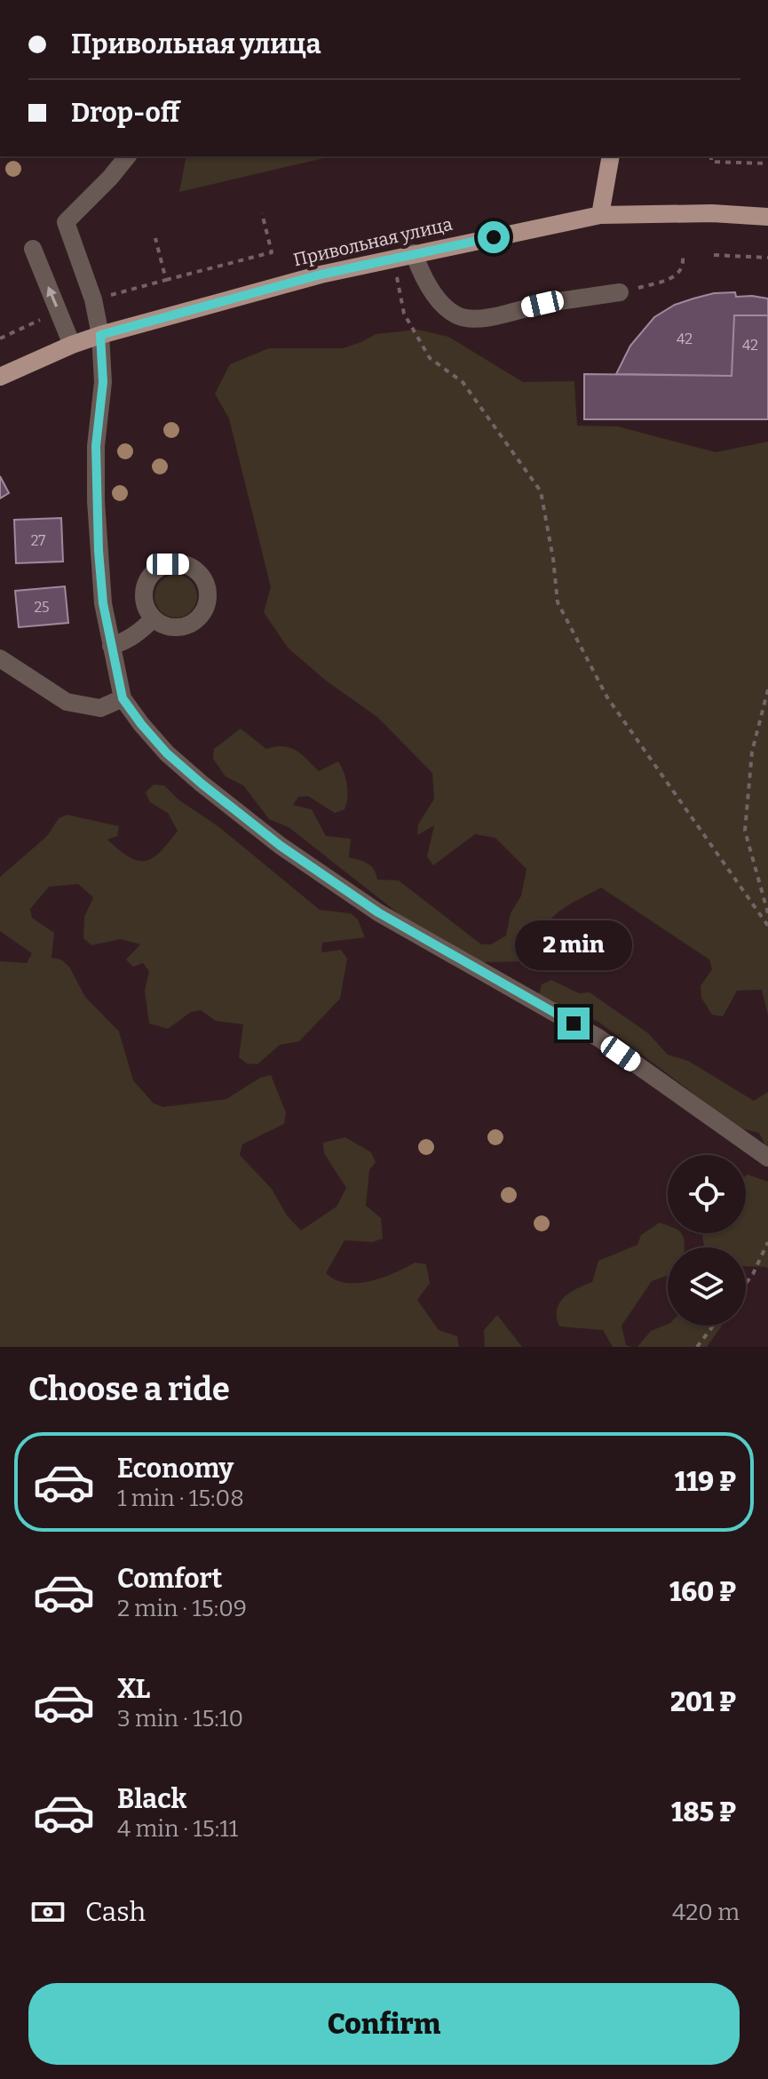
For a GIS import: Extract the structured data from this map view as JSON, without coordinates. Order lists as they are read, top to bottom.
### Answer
{
  "streets": {
    "main road": ["Привольная улица"]
  },
  "house_numbers": [
    "42",
    "42",
    "27",
    "25"
  ],
  "page": {
    "banner": ["Привольная улица", "Drop-off"],
    "bubble": "2 min",
    "heading": "Choose a ride",
    "list": [
      {
        "name": "Economy",
        "note": "1 min · 15:08",
        "value": "119 ₽"
      },
      {
        "name": "Comfort",
        "note": "2 min · 15:09",
        "value": "160 ₽"
      },
      {
        "name": "XL",
        "note": "3 min · 15:10",
        "value": "201 ₽"
      },
      {
        "name": "Black",
        "note": "4 min · 15:11",
        "value": "185 ₽"
      }
    ],
    "pay": ["Cash", "420 m"],
    "buttons": "Confirm"
  }
}
